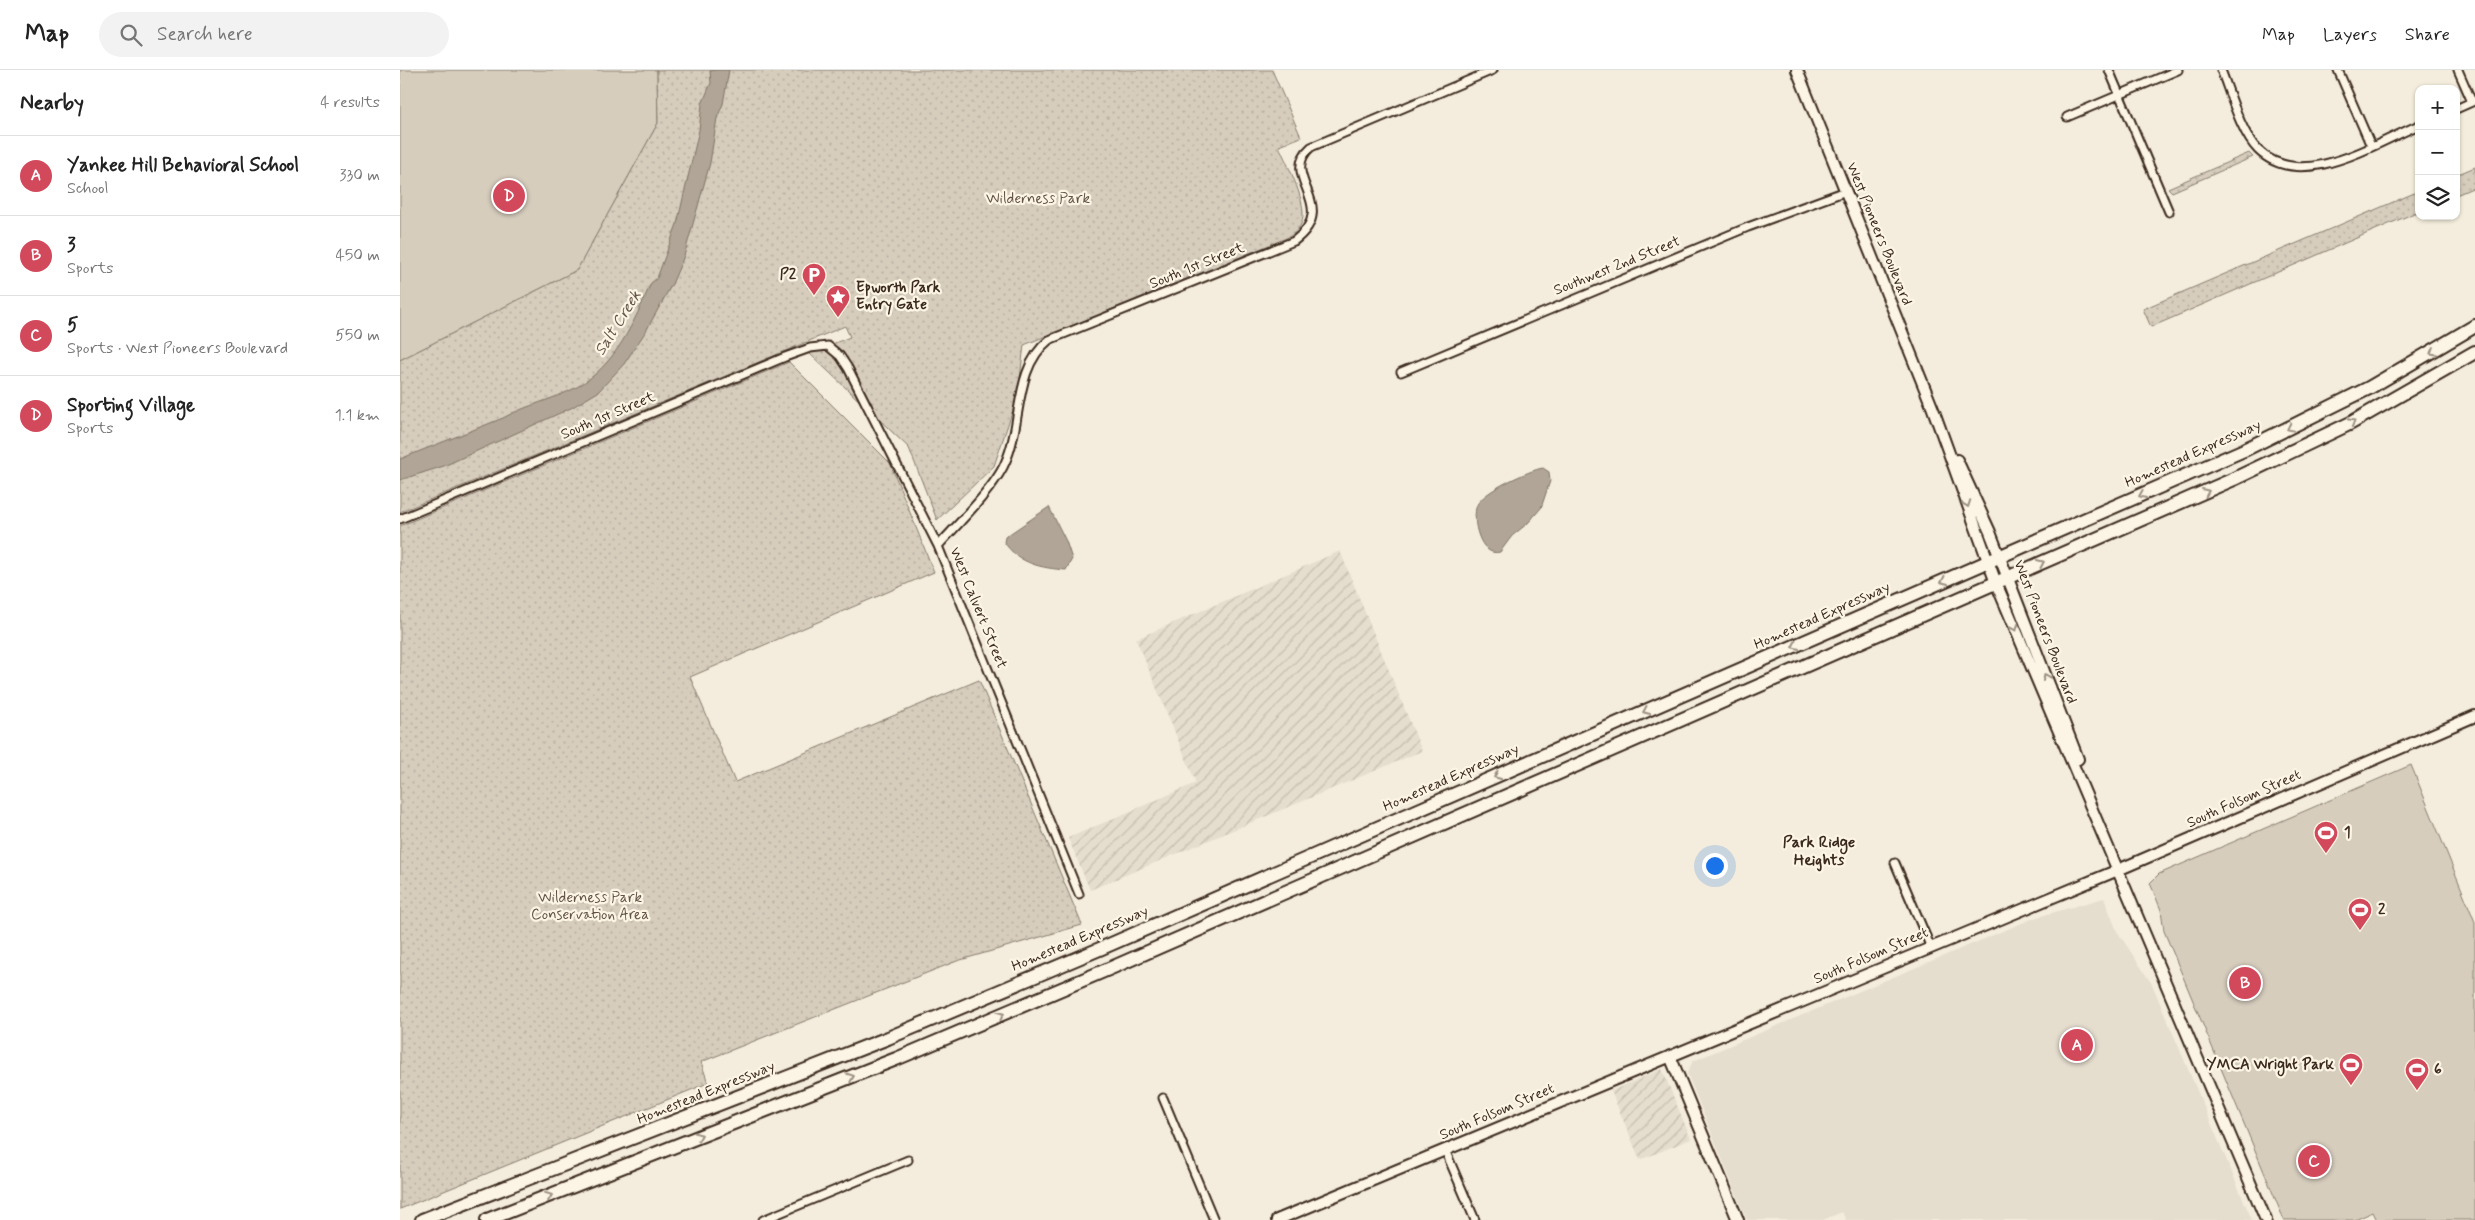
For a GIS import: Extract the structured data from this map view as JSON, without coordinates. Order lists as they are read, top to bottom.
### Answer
{
  "streets": {
    "highway": ["Homestead Expressway"],
    "main road": ["West Pioneers Boulevard", "South Folsom Street"],
    "street": ["South 1st Street", "Southwest 2nd Street", "West Calvert Street"]
  },
  "crossings": [
    ["West Pioneers Boulevard", "Southwest 2nd Street"],
    ["West Pioneers Boulevard", "Homestead Expressway"],
    ["West Pioneers Boulevard", "South Folsom Street"],
    ["South 1st Street", "West Calvert Street"]
  ],
  "districts": ["Park Ridge Heights"],
  "water": ["Salt Creek"],
  "parks": ["Wilderness Park", "Wilderness Park Conservation Area"],
  "places": {
    "parking": ["P2"],
    "place": ["Epworth Park Entry Gate"],
    "sports": [
      "1",
      "2",
      "YMCA Wright Park",
      "6"
    ]
  },
  "page": {
    "header": "Map",
    "search": "Search here",
    "nav": ["Map", "Layers", "Share"],
    "heading": ["Nearby", "4 results"],
    "map_buttons": ["+", "−"],
    "list": [
      {
        "mark": "A",
        "name": "Yankee Hill Behavioral School",
        "note": "School",
        "value": "330 m"
      },
      {
        "mark": "B",
        "name": "3",
        "note": "Sports",
        "value": "450 m"
      },
      {
        "mark": "C",
        "name": "5",
        "note": "Sports · West Pioneers Boulevard",
        "value": "550 m"
      },
      {
        "mark": "D",
        "name": "Sporting Village",
        "note": "Sports",
        "value": "1.1 km"
      }
    ],
    "pins": [
      "D",
      "B",
      "A",
      "C"
    ]
  }
}
